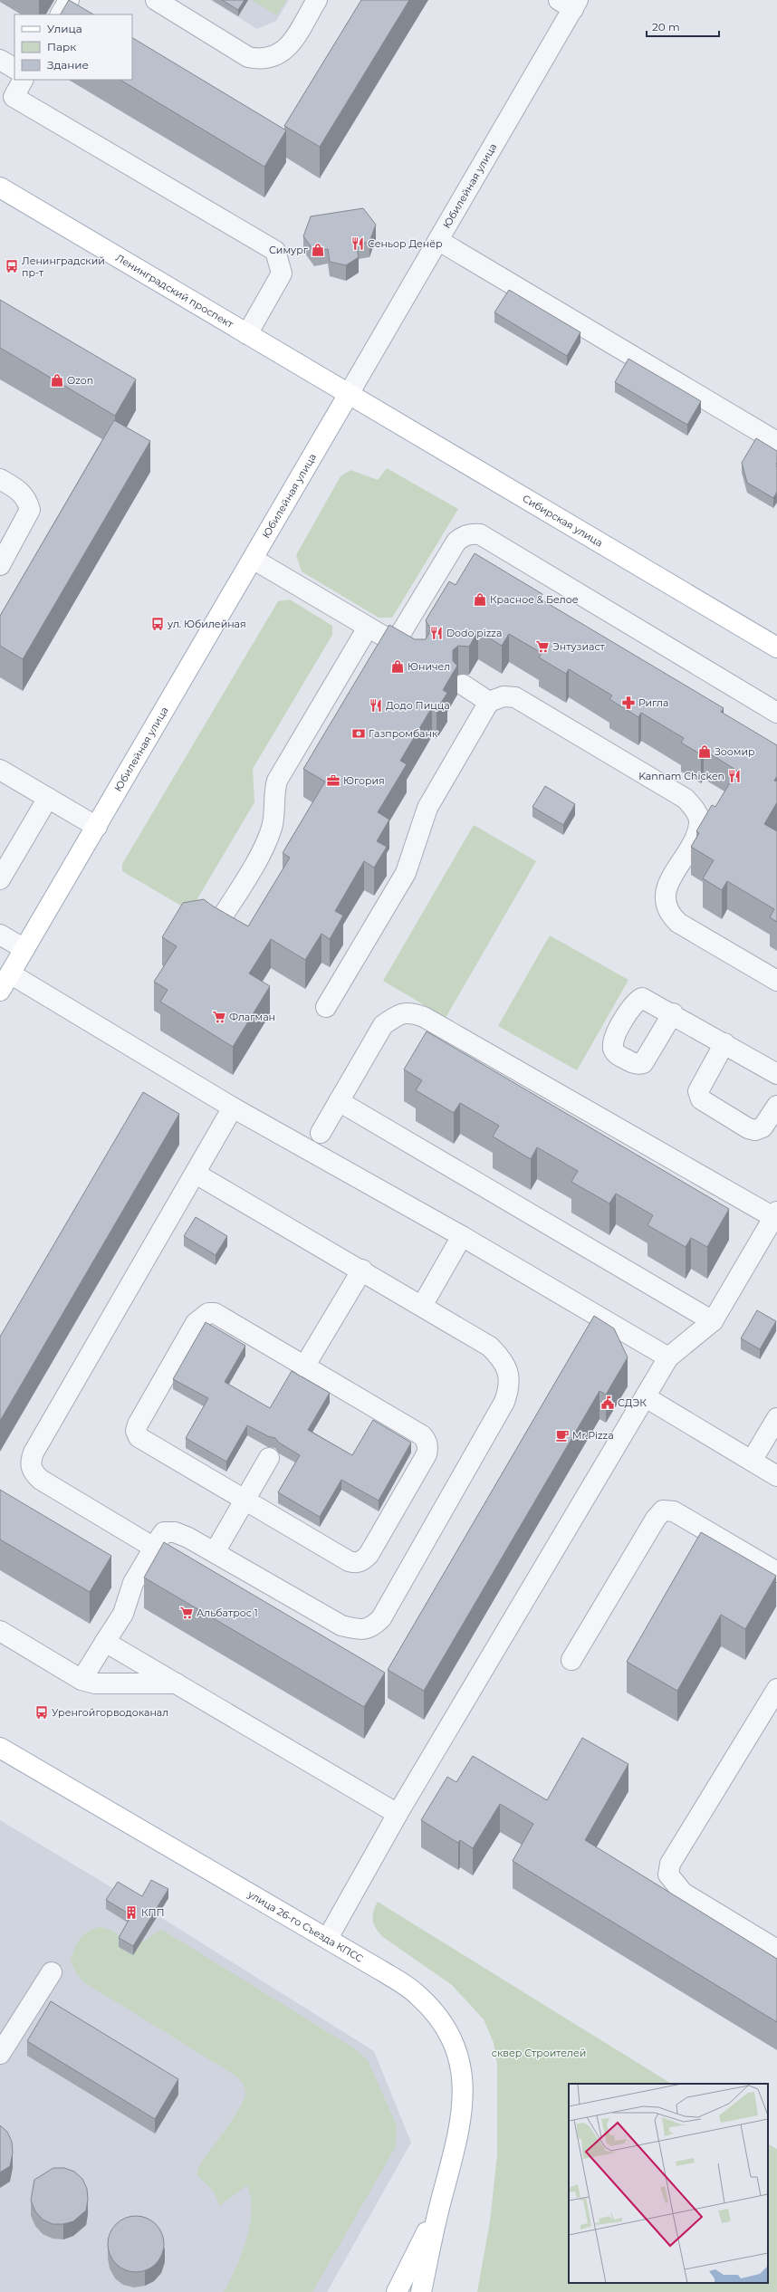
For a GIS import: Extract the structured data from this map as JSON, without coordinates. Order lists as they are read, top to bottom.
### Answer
{
  "streets": {
    "main road": [
      "Юбилейная улица",
      "Ленинградский проспект",
      "Сибирская улица",
      "улица 26-го Съезда КПСС"
    ]
  },
  "crossings": [
    ["Юбилейная улица", "Ленинградский проспект"],
    ["Юбилейная улица", "Сибирская улица"],
    ["Ленинградский проспект", "Сибирская улица"]
  ],
  "parks": ["cквер Cтроителей"],
  "places": {
    "restaurant": [
      "Сеньор Денёр",
      "Dodo pizza",
      "Додо Пицца",
      "Kannam Chicken"
    ],
    "shop": [
      "Симург",
      "Ozon",
      "Красное & Белое",
      "Юничел",
      "Зоомир"
    ],
    "bus stop": ["Ленинградский пр-т", "ул. Юбилейная", "Уренгойгорводоканал"],
    "supermarket": ["Энтузиаст", "Флагман", "Альбатрос 1"],
    "pharmacy": ["Ригла"],
    "bank": ["Газпромбанк"],
    "office": ["Югория"],
    "public building": ["СДЭК"],
    "cafe": ["Mr.Pizza"],
    "building": ["КПП"]
  },
  "legend": ["Улица", "Парк", "Здание"],
  "scale_bar": "20 m"
}
